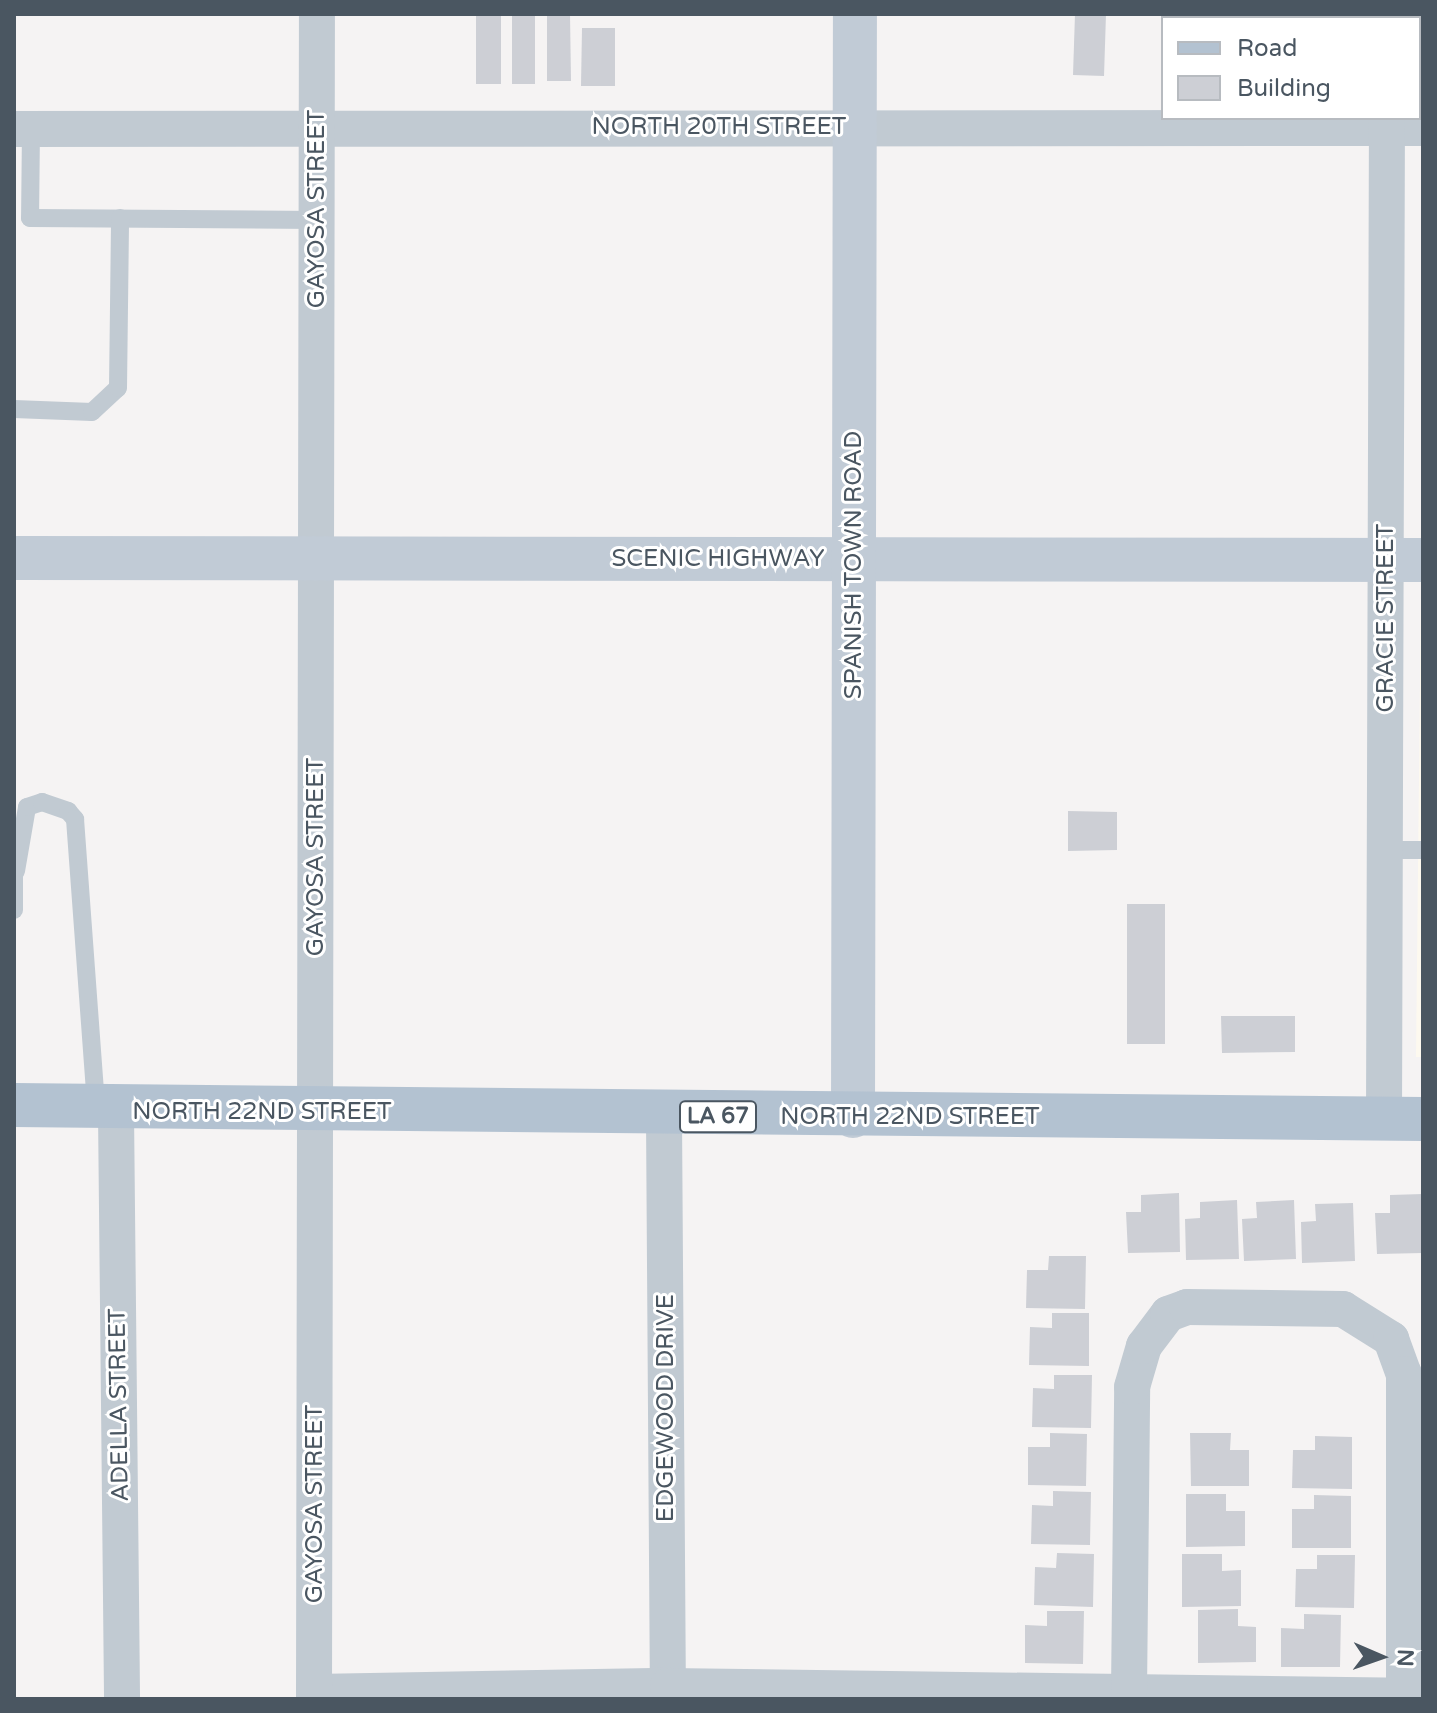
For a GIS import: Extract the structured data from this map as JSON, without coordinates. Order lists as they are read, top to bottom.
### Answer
{
  "streets": {
    "main road": ["NORTH 22ND STREET", "LA 67"],
    "street": [
      "NORTH 20TH STREET",
      "GAYOSA STREET",
      "SCENIC HIGHWAY",
      "SPANISH TOWN ROAD",
      "GRACIE STREET",
      "ADELLA STREET",
      "EDGEWOOD DRIVE"
    ]
  },
  "crossings": [
    ["NORTH 20TH STREET", "GAYOSA STREET"],
    ["NORTH 20TH STREET", "SPANISH TOWN ROAD"],
    ["NORTH 20TH STREET", "GRACIE STREET"],
    ["GAYOSA STREET", "SCENIC HIGHWAY"],
    ["GAYOSA STREET", "NORTH 22ND STREET"],
    ["SCENIC HIGHWAY", "SPANISH TOWN ROAD"],
    ["SCENIC HIGHWAY", "GRACIE STREET"],
    ["SPANISH TOWN ROAD", "NORTH 22ND STREET"],
    ["GRACIE STREET", "NORTH 22ND STREET"],
    ["NORTH 22ND STREET", "ADELLA STREET"],
    ["NORTH 22ND STREET", "EDGEWOOD DRIVE"]
  ],
  "legend": ["Road", "Building"],
  "north": "right"
}
